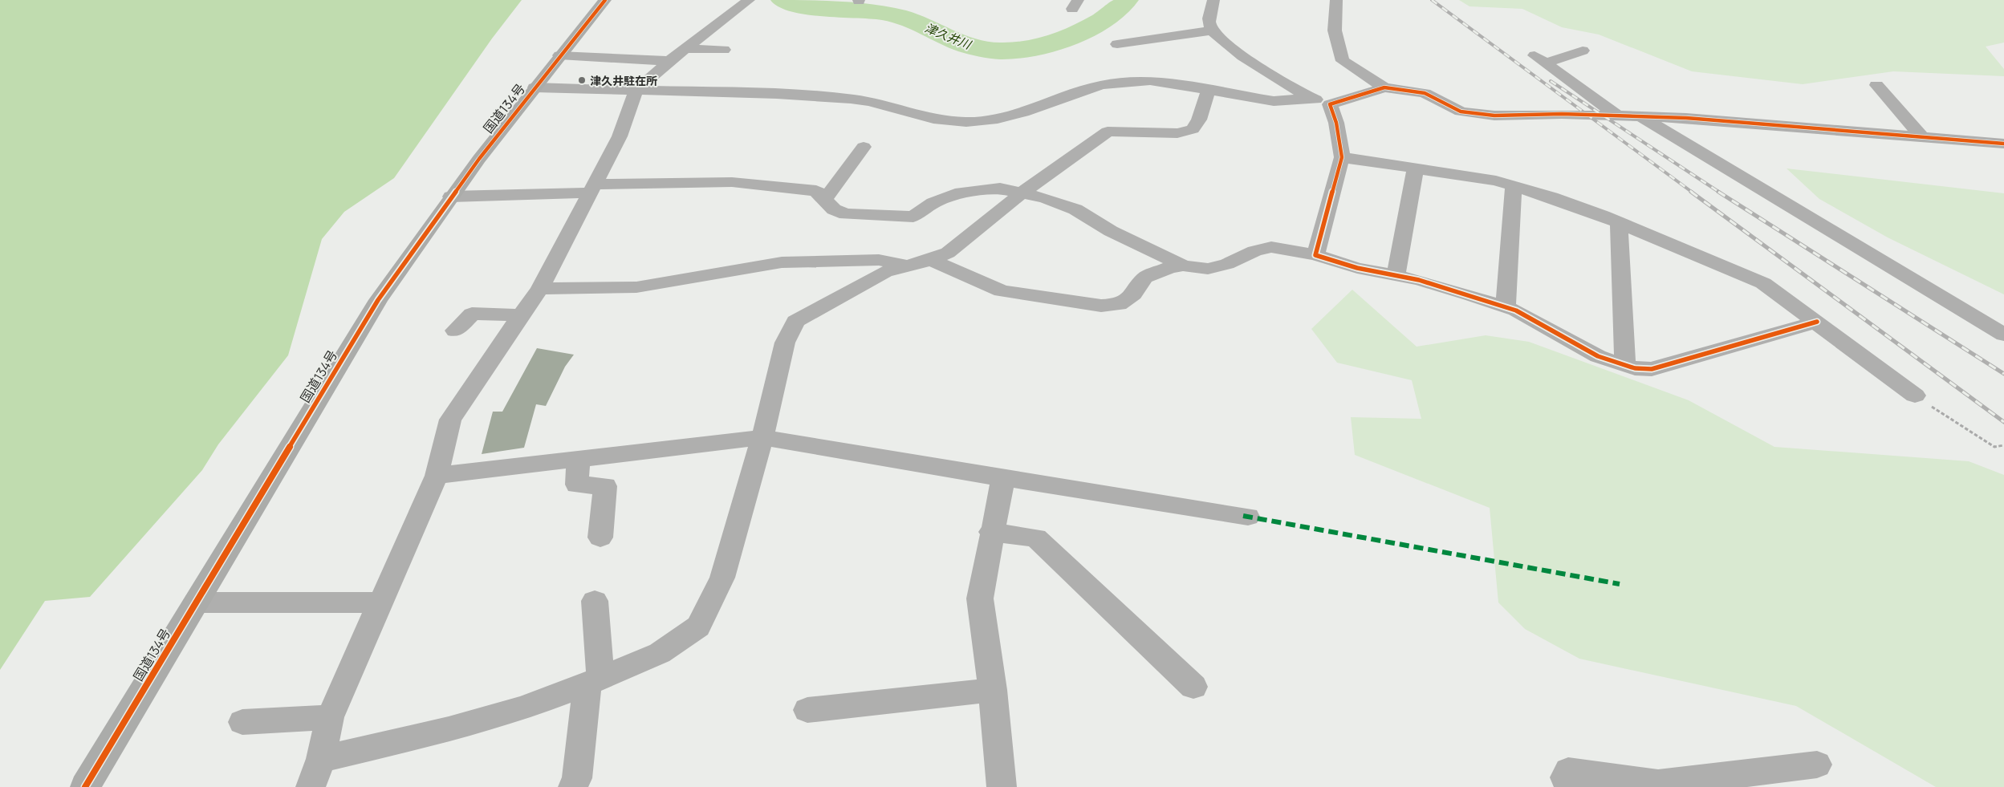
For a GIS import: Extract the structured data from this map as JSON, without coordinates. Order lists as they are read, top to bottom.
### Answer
{
  "streets": {
    "highway": ["国道134号"]
  },
  "water": ["津久井川"],
  "places": ["津久井駐在所"]
}
